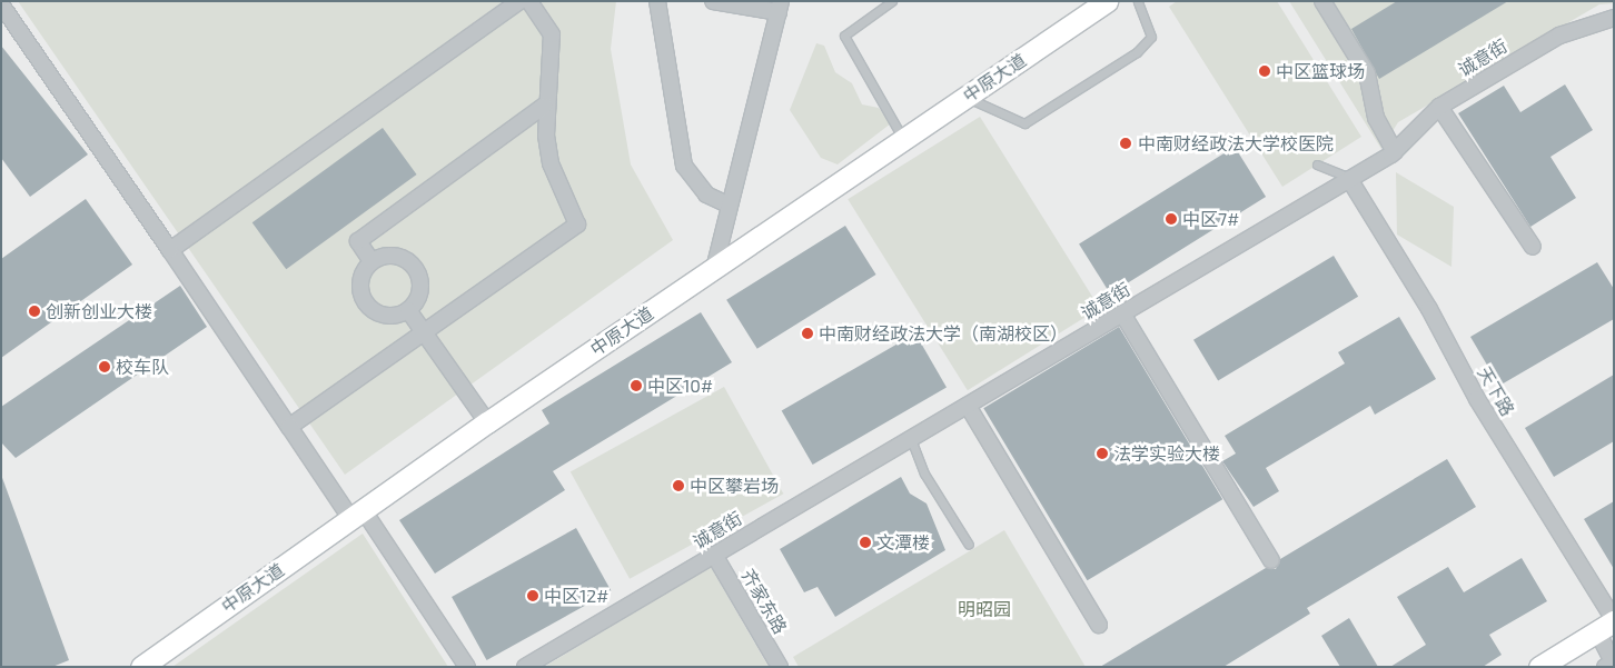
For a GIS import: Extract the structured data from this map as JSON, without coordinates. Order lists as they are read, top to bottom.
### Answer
{
  "streets": {
    "main road": ["中原大道"],
    "street": ["诚意街", "天下路", "齐家东路"]
  },
  "crossings": [
    ["诚意街", "天下路"],
    ["诚意街", "齐家东路"]
  ],
  "parks": ["明昭园"],
  "places": [
    "中区篮球场",
    "中南财经政法大学校医院",
    "中区7#",
    "创新创业大楼",
    "中南财经政法大学（南湖校区）",
    "校车队",
    "中区10#",
    "法学实验大楼",
    "中区攀岩场",
    "文潭楼",
    "中区12#"
  ]
}
